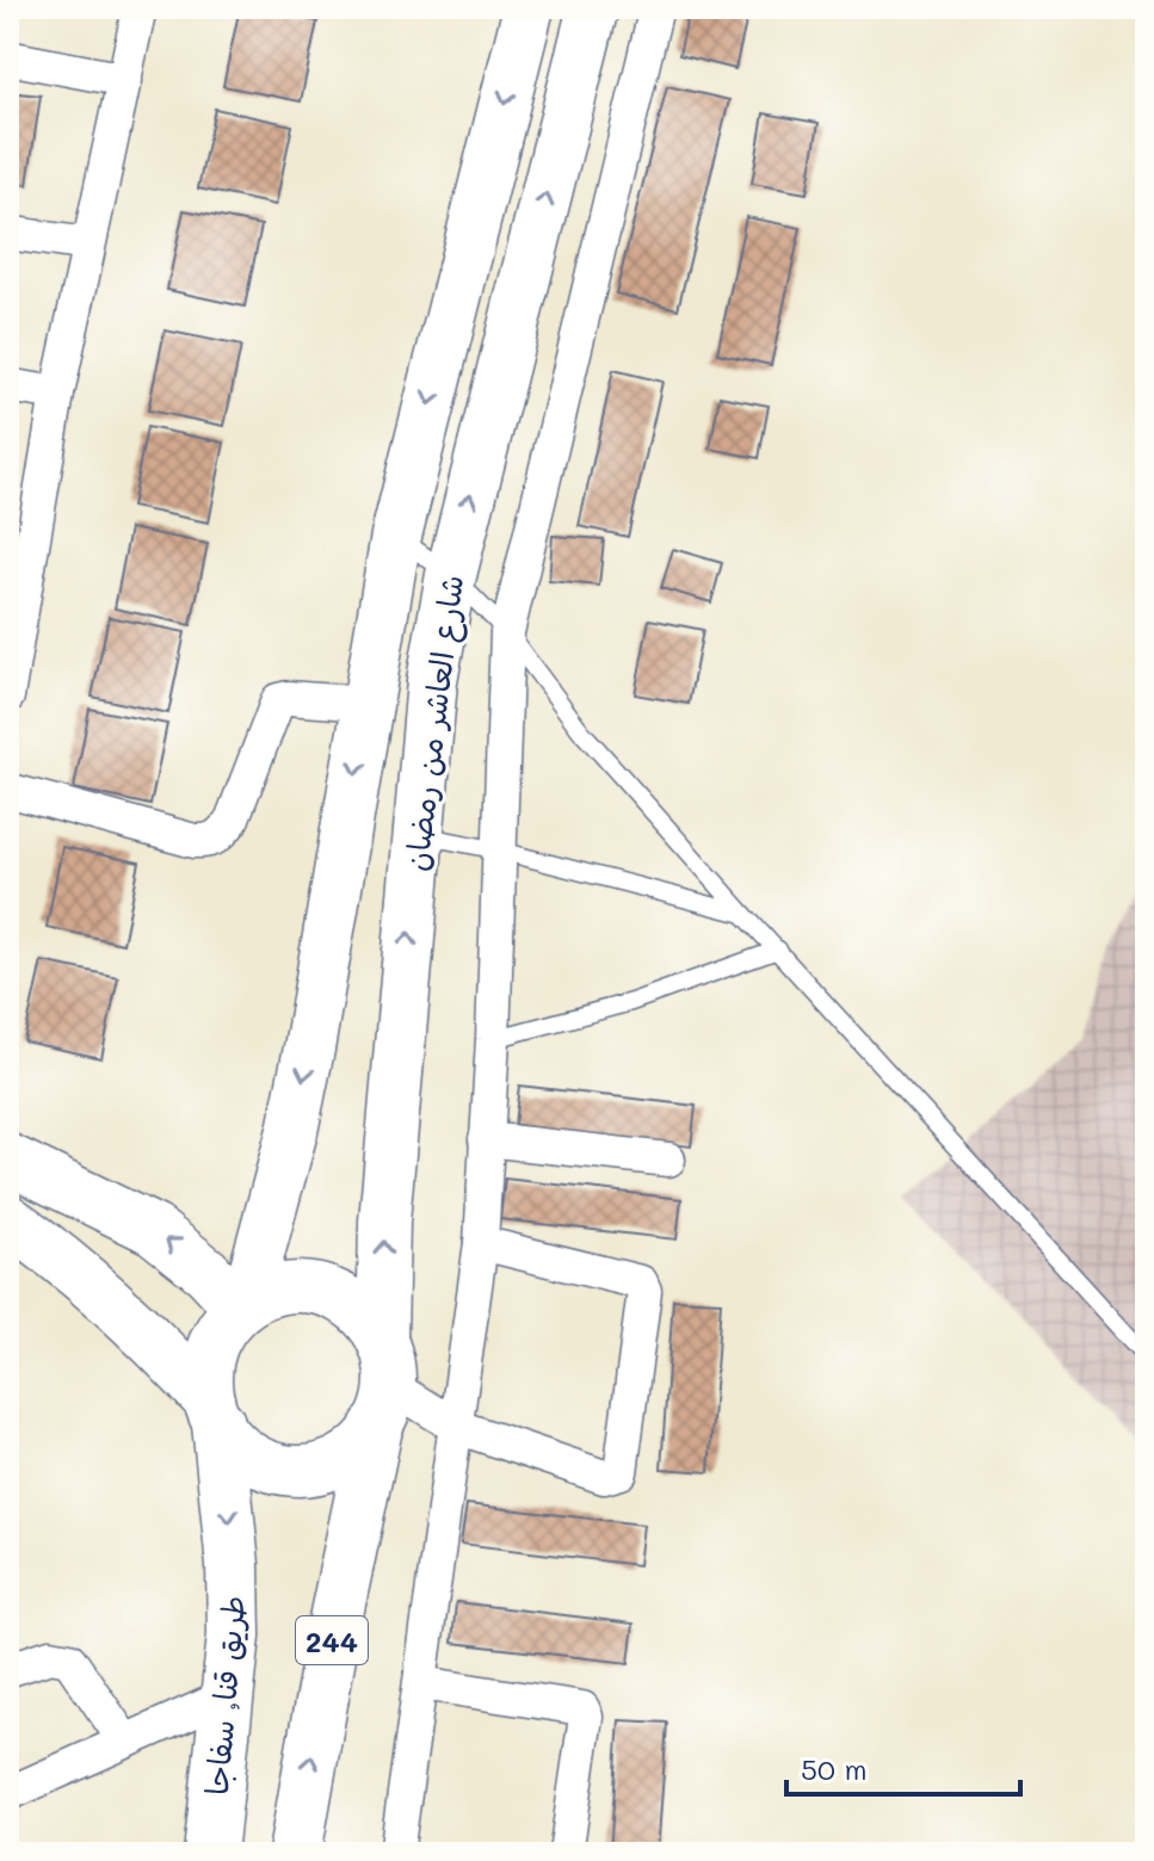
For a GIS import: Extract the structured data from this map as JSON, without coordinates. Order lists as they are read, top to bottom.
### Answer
{
  "streets": {
    "highway": ["244", "طريق قنا, سفاجا"],
    "main road": ["شارع العاشر من رمضان"]
  },
  "crossings": [
    ["شارع العاشر من رمضان", "244"],
    ["شارع العاشر من رمضان", "طريق قنا, سفاجا"],
    ["244", "طريق قنا, سفاجا"]
  ],
  "scale_bar": "50 m"
}
